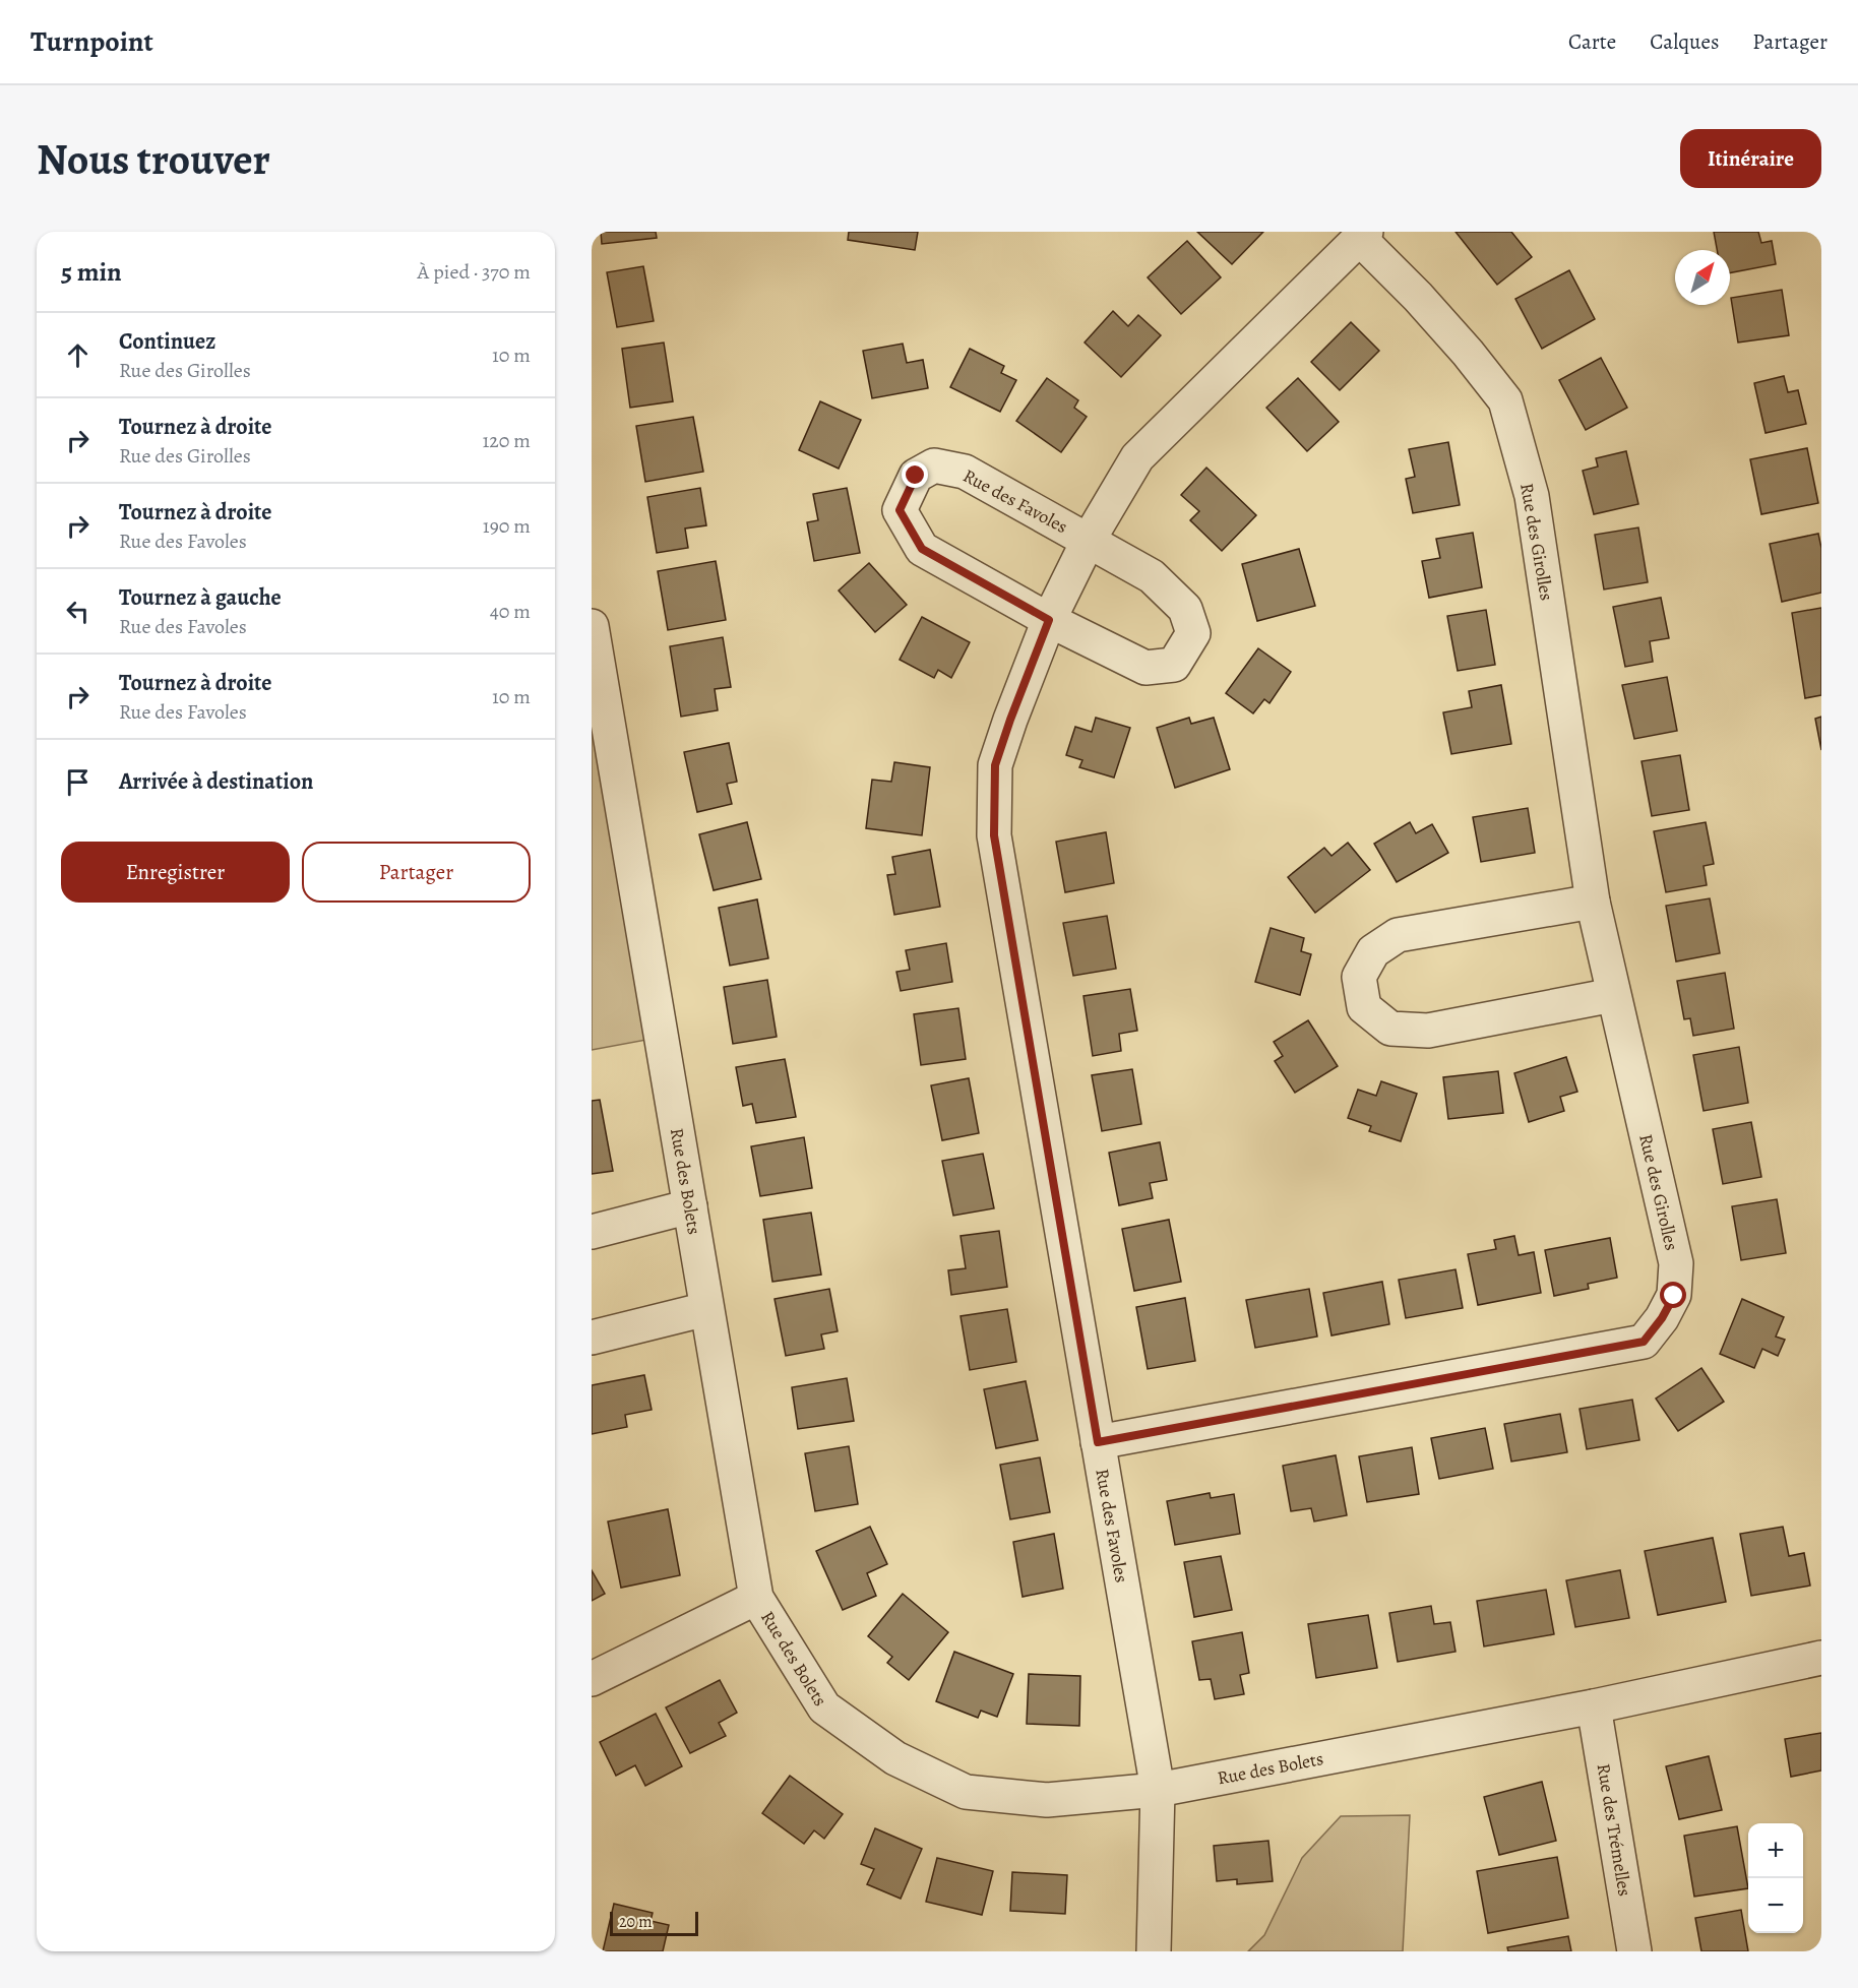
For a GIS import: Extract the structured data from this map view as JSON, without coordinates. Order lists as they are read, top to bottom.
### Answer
{
  "streets": {
    "street": [
      "Rue des Favoles",
      "Rue des Girolles",
      "Rue des Bolets",
      "Rue des Trémelles"
    ]
  },
  "crossings": [
    ["Rue des Favoles", "Rue des Girolles"],
    ["Rue des Favoles", "Rue des Bolets"],
    ["Rue des Bolets", "Rue des Trémelles"]
  ],
  "scale_bar": "20 m",
  "north": "top right",
  "page": {
    "header": "Turnpoint",
    "nav": ["Carte", "Calques", "Partager"],
    "buttons": [
      "Itinéraire",
      ["Enregistrer", "Partager"]
    ],
    "title": "Nous trouver",
    "heading": ["5 min", "À pied · 370 m"],
    "list": [
      ["Continuez", "Rue des Girolles", "10 m"],
      ["Tournez à droite", "Rue des Girolles", "120 m"],
      ["Tournez à droite", "Rue des Favoles", "190 m"],
      ["Tournez à gauche", "Rue des Favoles", "40 m"],
      ["Tournez à droite", "Rue des Favoles", "10 m"],
      "Arrivée à destination"
    ],
    "map_buttons": ["+", "−"],
    "scale": "20 m"
  }
}
